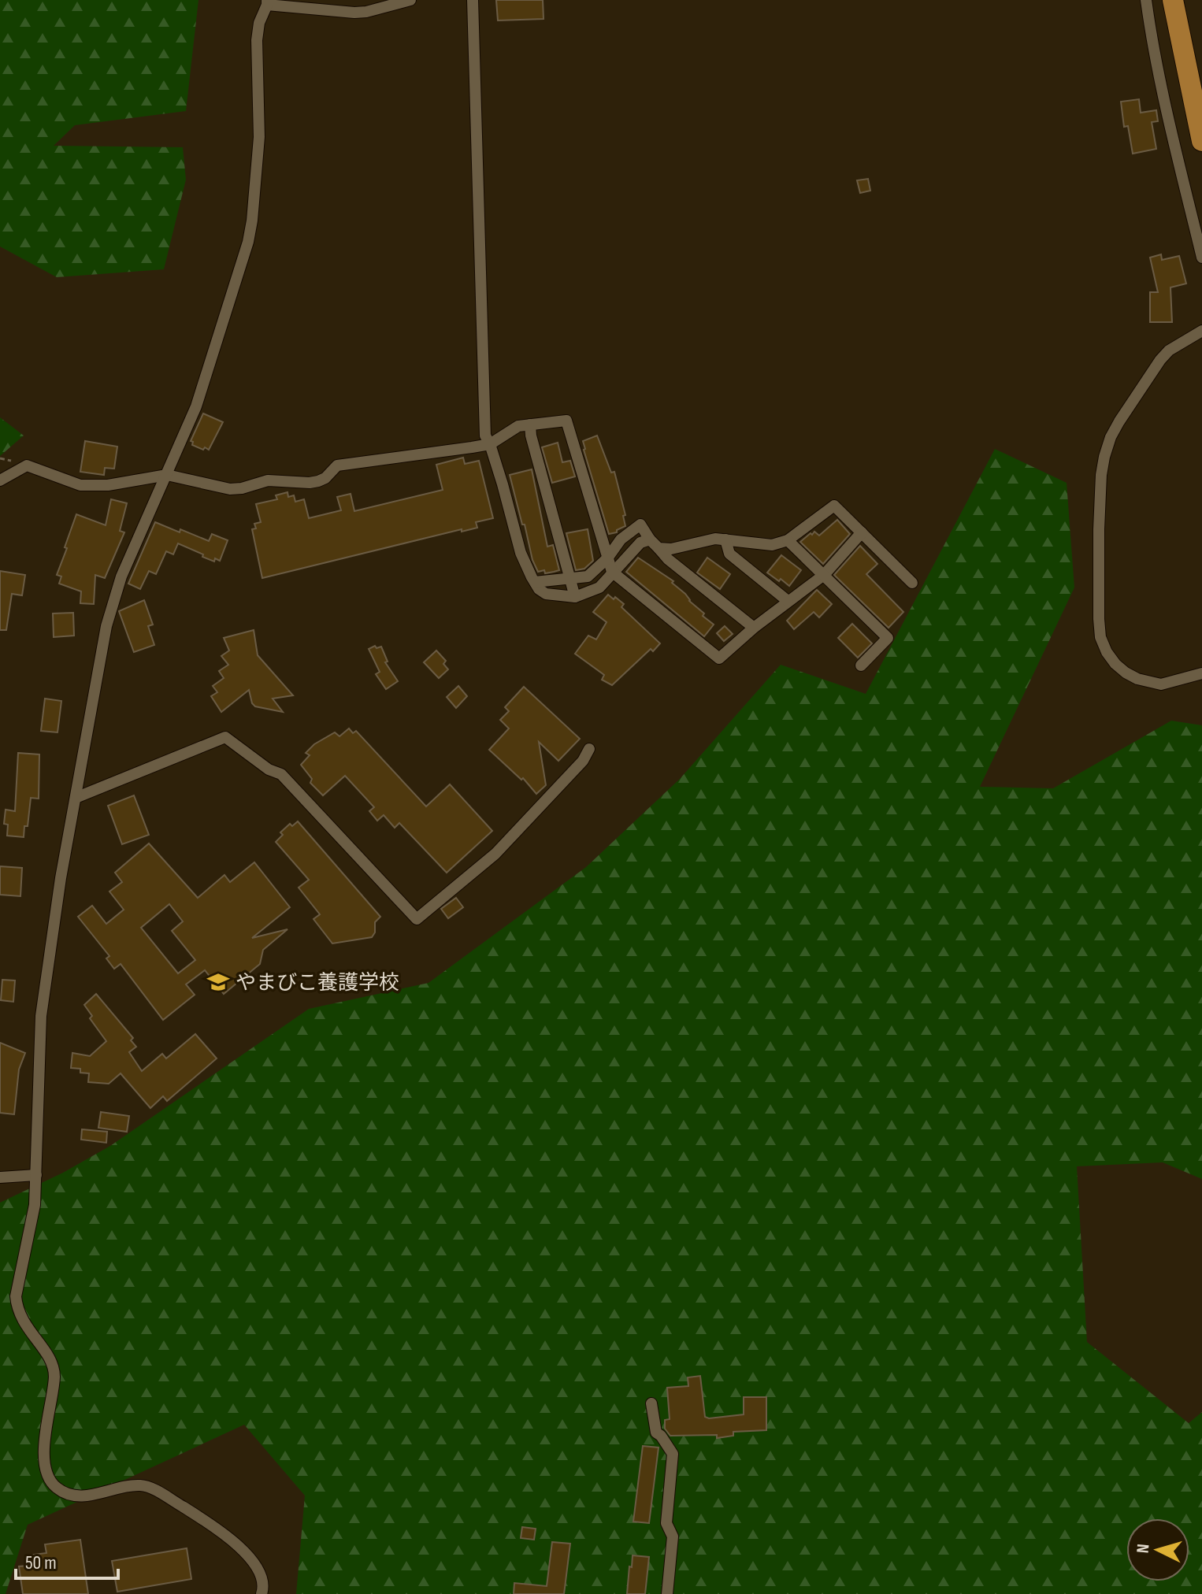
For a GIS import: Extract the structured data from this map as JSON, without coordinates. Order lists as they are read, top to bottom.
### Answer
{
  "places": {
    "school or university": ["やまびこ養護学校"]
  },
  "scale_bar": "50 m",
  "north": "left"
}
